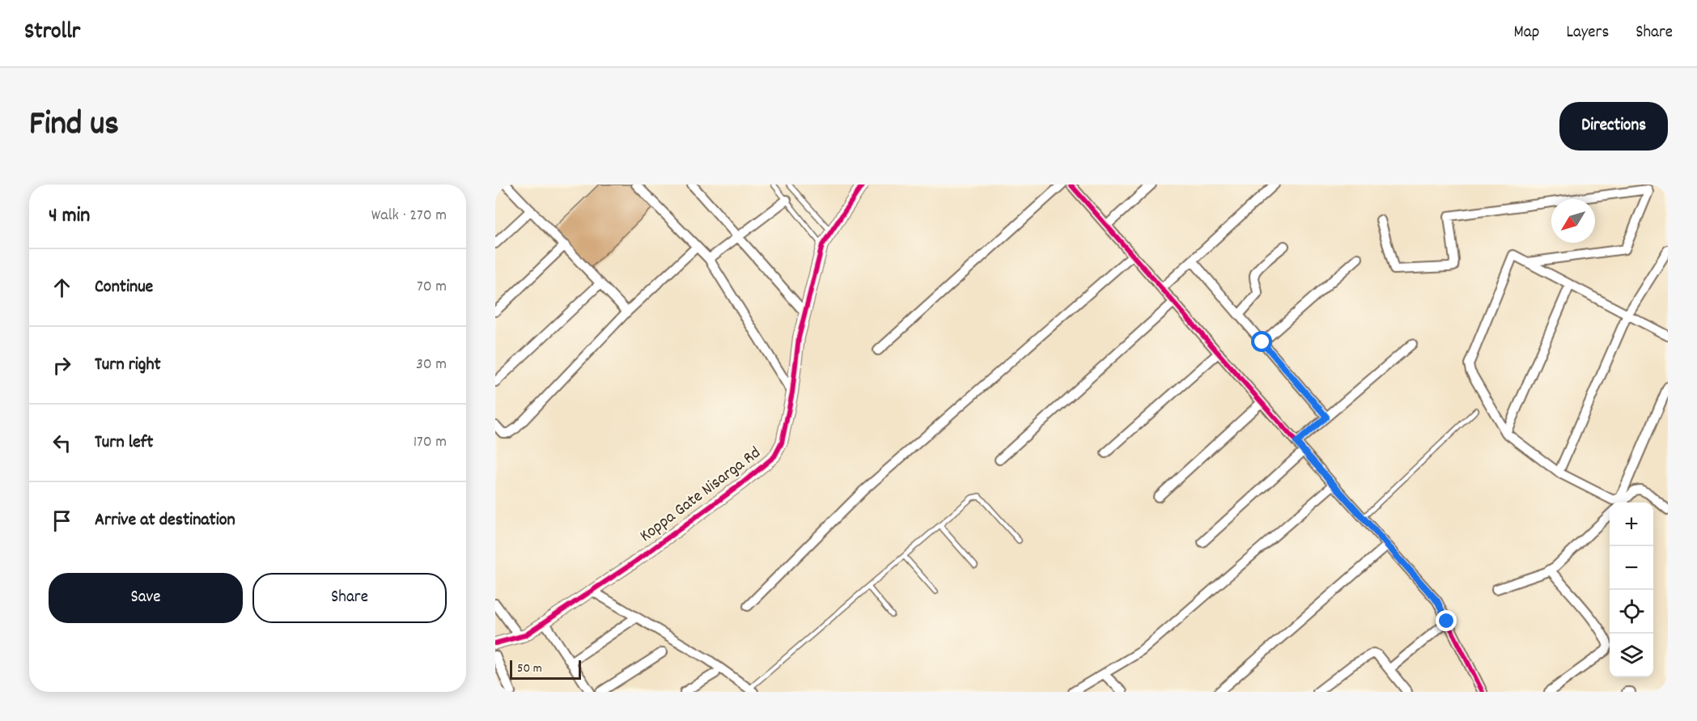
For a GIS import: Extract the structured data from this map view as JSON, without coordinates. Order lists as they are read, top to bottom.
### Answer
{
  "streets": {
    "street": ["Koppa Gate Nisarga Rd"]
  },
  "scale_bar": "50 m",
  "north": "bottom left",
  "page": {
    "header": "Strollr",
    "nav": ["Map", "Layers", "Share"],
    "title": "Find us",
    "buttons": [
      "Directions",
      ["Save", "Share"]
    ],
    "heading": ["4 min", "Walk · 270 m"],
    "list": [
      ["Continue", "70 m"],
      ["Turn right", "30 m"],
      ["Turn left", "170 m"],
      "Arrive at destination"
    ],
    "map_buttons": ["+", "−"],
    "scale": "50 m"
  }
}
